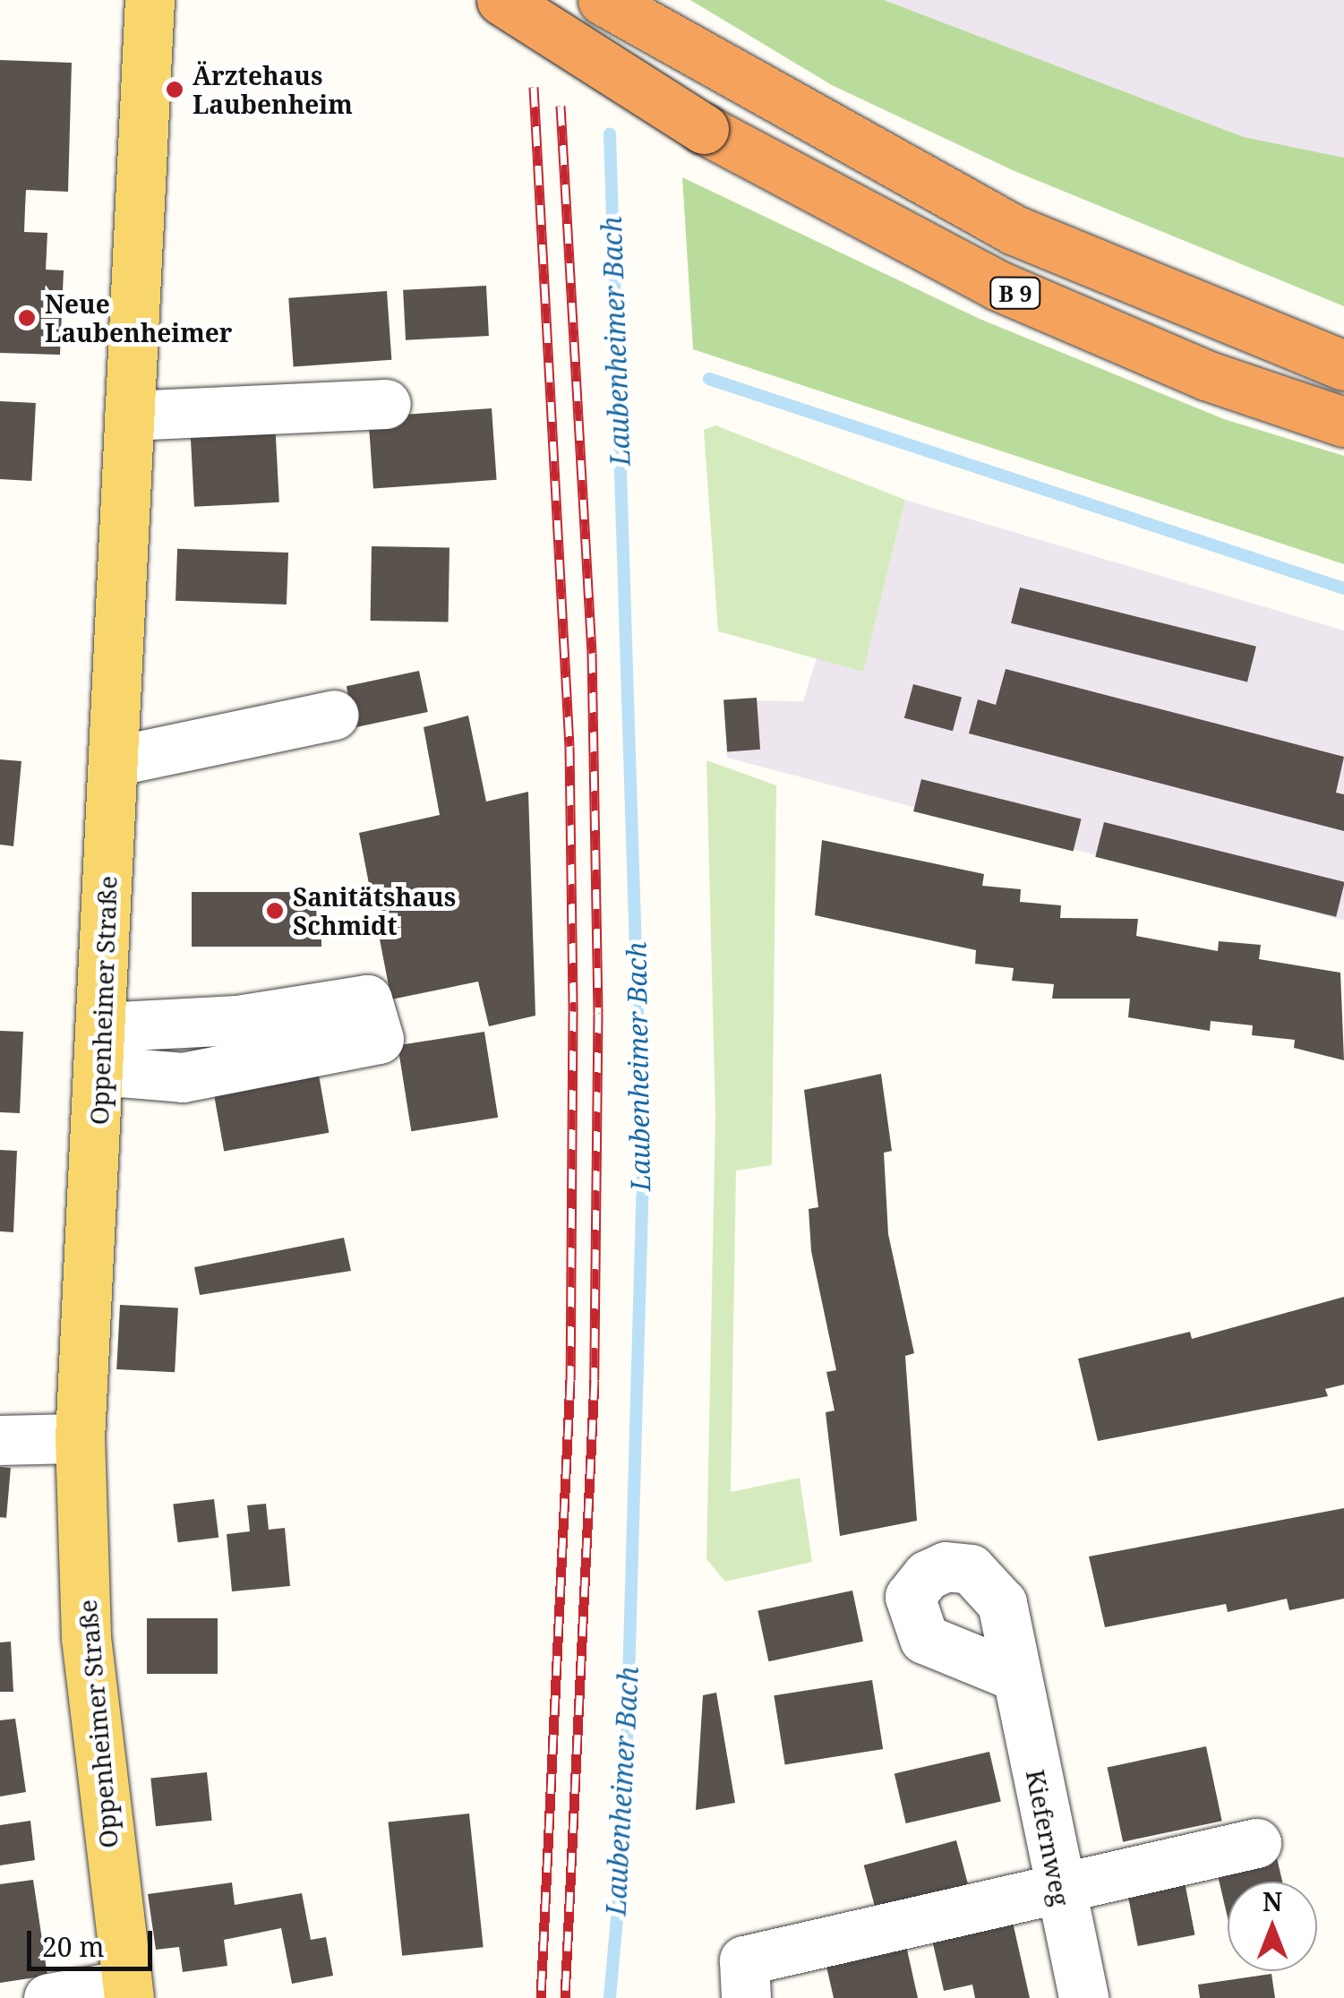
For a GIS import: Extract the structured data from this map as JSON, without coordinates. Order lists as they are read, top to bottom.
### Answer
{
  "streets": {
    "highway": ["B 9"],
    "main road": ["Oppenheimer Straße"],
    "street": ["Kiefernweg"]
  },
  "water": ["Laubenheimer Bach"],
  "places": ["Ärztehaus Laubenheim", "Neue Laubenheimer", "Sanitätshaus Schmidt"],
  "scale_bar": "20 m",
  "north": "top"
}
